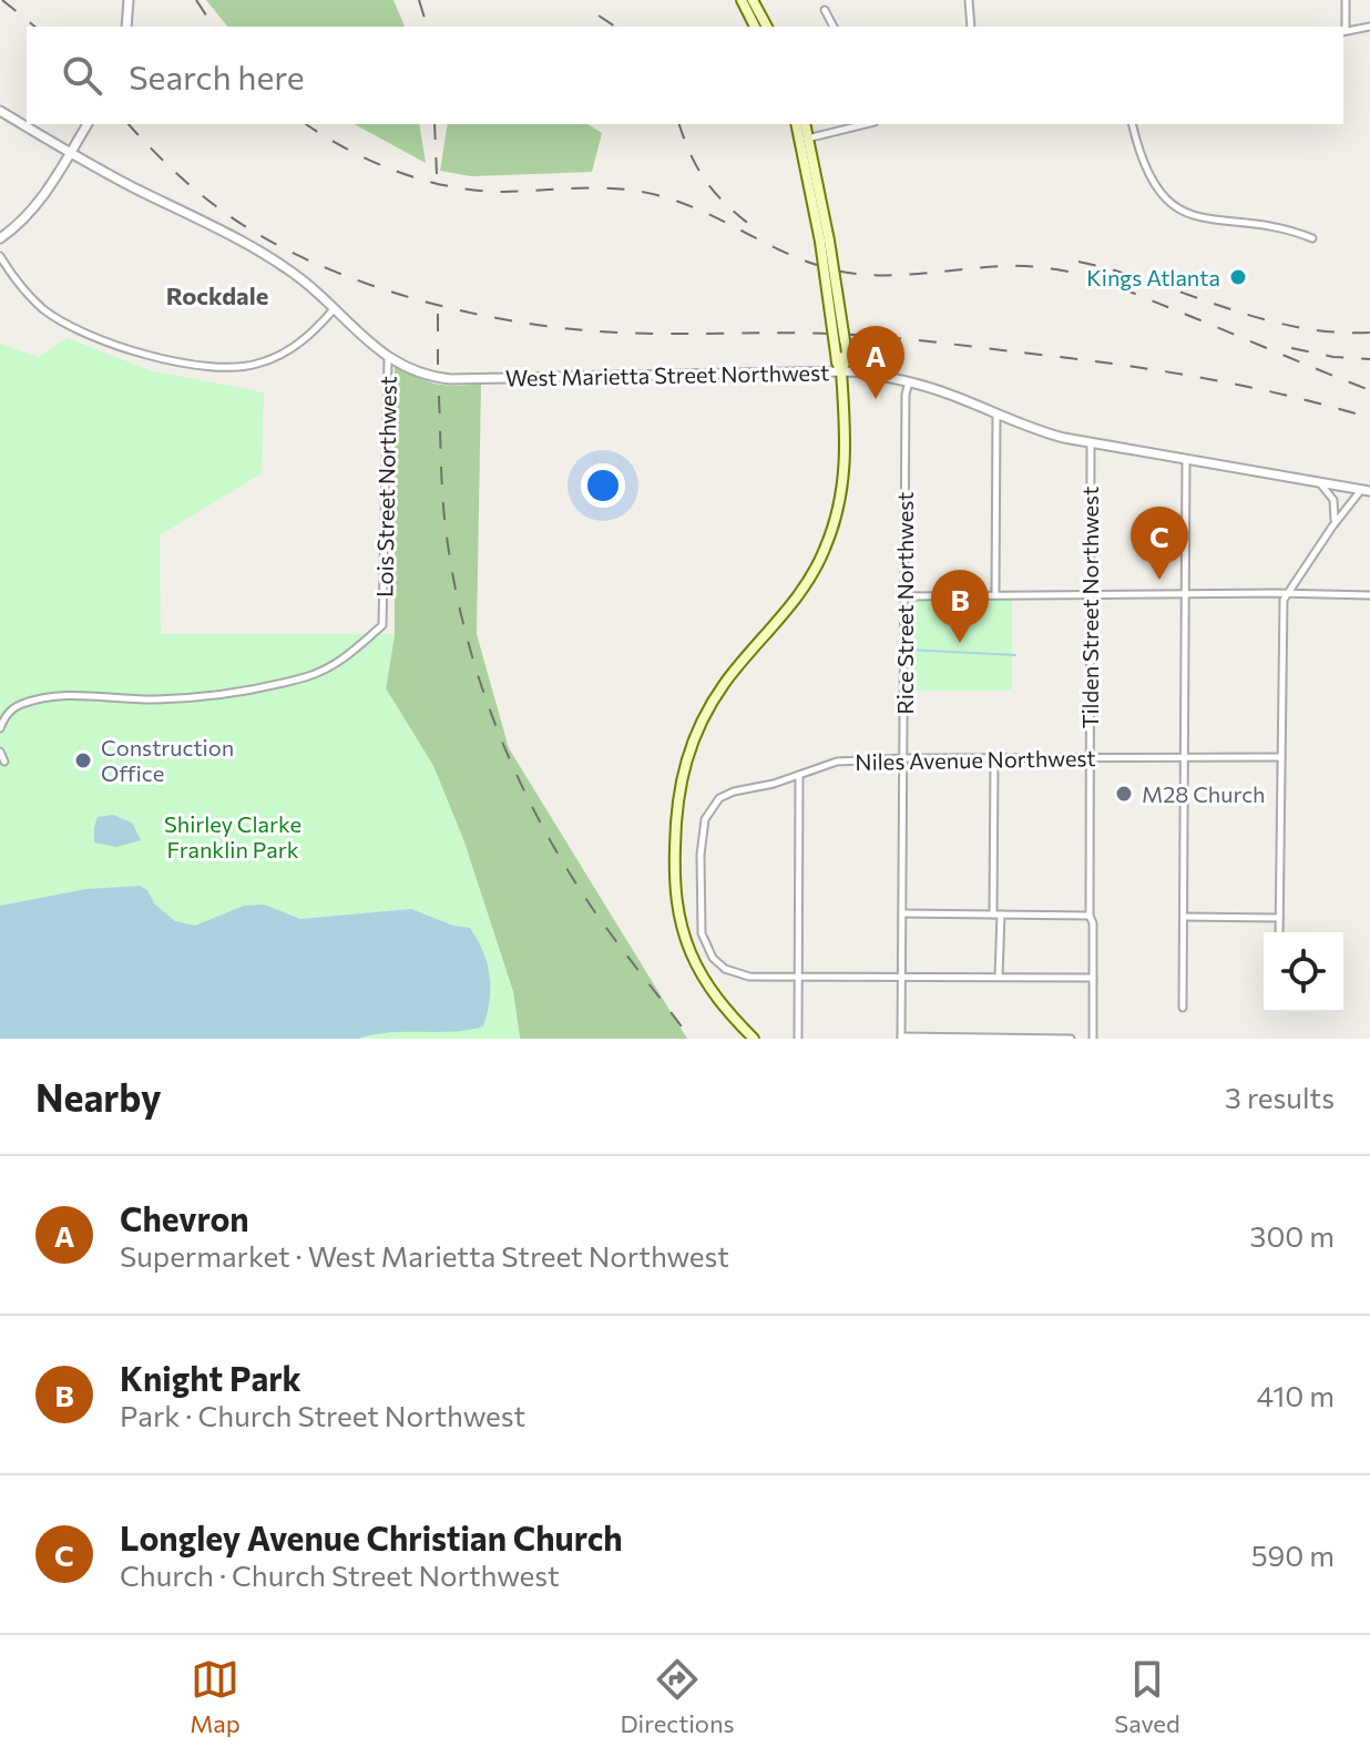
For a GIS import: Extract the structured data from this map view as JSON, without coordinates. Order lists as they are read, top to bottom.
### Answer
{
  "streets": {
    "street": [
      "West Marietta Street Northwest",
      "Lois Street Northwest",
      "Rice Street Northwest",
      "Tilden Street Northwest",
      "Niles Avenue Northwest"
    ]
  },
  "crossings": [
    ["West Marietta Street Northwest", "Lois Street Northwest"],
    ["West Marietta Street Northwest", "Rice Street Northwest"],
    ["West Marietta Street Northwest", "Tilden Street Northwest"],
    ["Rice Street Northwest", "Niles Avenue Northwest"],
    ["Tilden Street Northwest", "Niles Avenue Northwest"]
  ],
  "districts": ["Rockdale"],
  "parks": ["Shirley Clarke Franklin Park"],
  "places": ["Kings Atlanta", "Construction Office", "M28 Church"],
  "page": {
    "search": "Search here",
    "pins": ["A", "C", "B"],
    "heading": ["Nearby", "3 results"],
    "list": [
      {
        "mark": "A",
        "name": "Chevron",
        "note": "Supermarket · West Marietta Street Northwest",
        "value": "300 m"
      },
      {
        "mark": "B",
        "name": "Knight Park",
        "note": "Park · Church Street Northwest",
        "value": "410 m"
      },
      {
        "mark": "C",
        "name": "Longley Avenue Christian Church",
        "note": "Church · Church Street Northwest",
        "value": "590 m"
      }
    ],
    "nav": ["Map", "Directions", "Saved"]
  }
}
